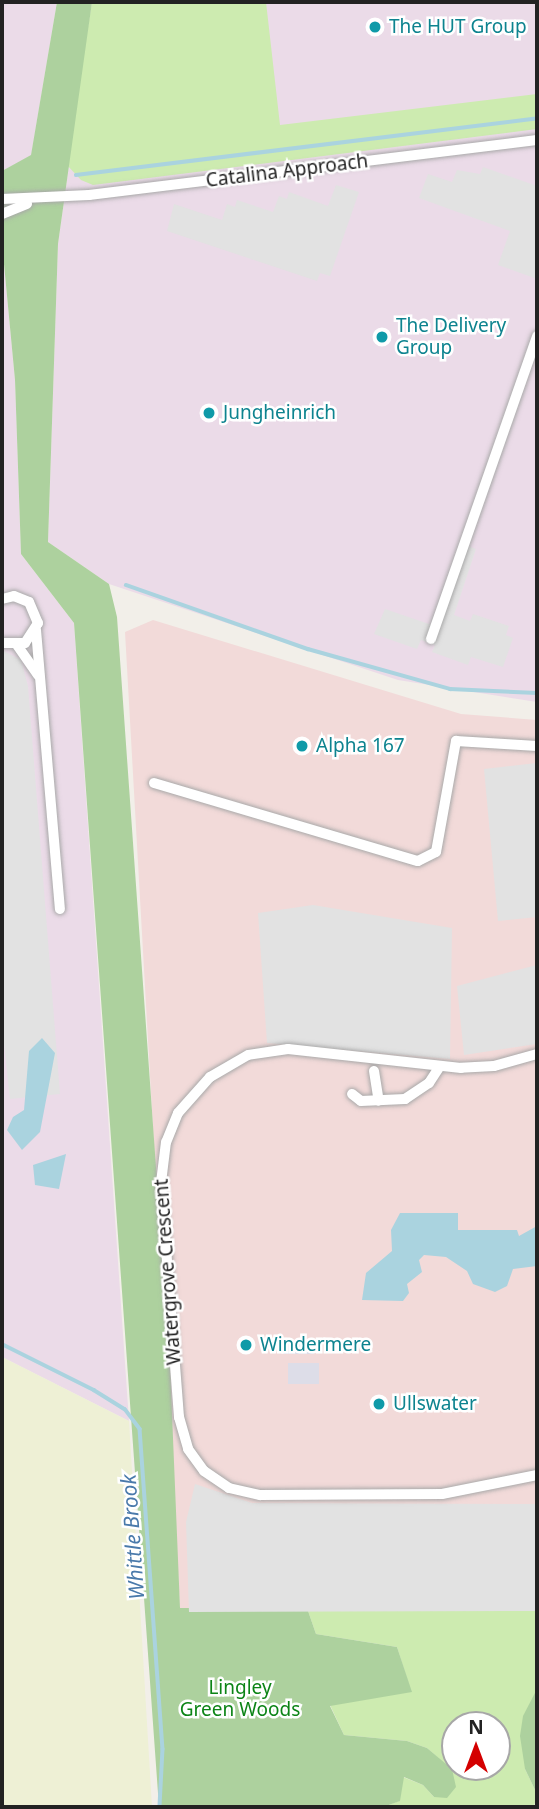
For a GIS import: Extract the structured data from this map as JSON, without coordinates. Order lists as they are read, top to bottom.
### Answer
{
  "streets": {
    "street": ["Catalina Approach", "Watergrove Crescent"]
  },
  "water": ["Whittle Brook"],
  "parks": ["Lingley Green Woods"],
  "places": [
    "The HUT Group",
    "The Delivery Group",
    "Jungheinrich",
    "Alpha 167",
    "Windermere",
    "Ullswater"
  ],
  "north": "top"
}
